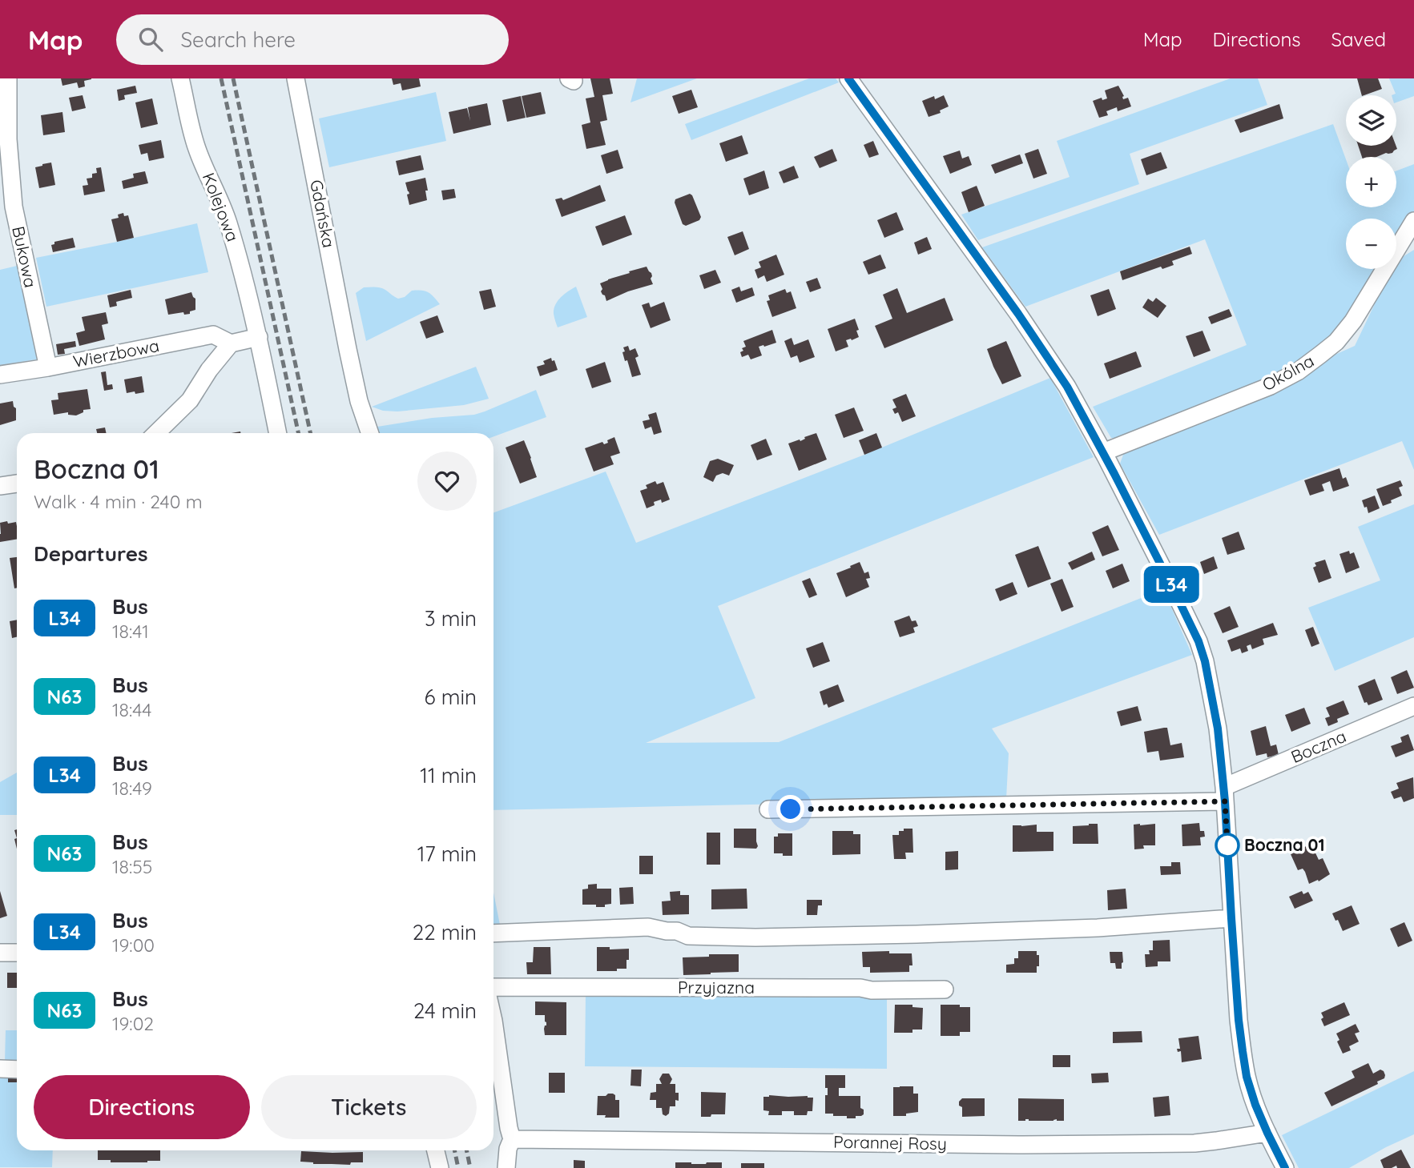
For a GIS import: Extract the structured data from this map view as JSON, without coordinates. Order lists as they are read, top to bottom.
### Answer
{
  "streets": {
    "street": [
      "Kolejowa",
      "Gdańska",
      "Bukowa",
      "Wierzbowa",
      "Okólna",
      "Boczna",
      "Przyjazna",
      "Porannej Rosy"
    ]
  },
  "crossings": [
    ["Bukowa", "Wierzbowa"]
  ],
  "places": ["Boczna 01"],
  "lines": ["bus line L34"],
  "page": {
    "header": "Map",
    "search": "Search here",
    "nav": ["Map", "Directions", "Saved"],
    "on_map": "L34",
    "map_buttons": ["+", "−"],
    "heading": [
      ["Boczna 01", "Walk · 4 min · 240 m"],
      "Departures"
    ],
    "list": [
      {
        "mark": "L34",
        "name": "Bus",
        "note": "18:41",
        "value": "3 min"
      },
      {
        "mark": "N63",
        "name": "Bus",
        "note": "18:44",
        "value": "6 min"
      },
      {
        "mark": "L34",
        "name": "Bus",
        "note": "18:49",
        "value": "11 min"
      },
      {
        "mark": "N63",
        "name": "Bus",
        "note": "18:55",
        "value": "17 min"
      },
      {
        "mark": "L34",
        "name": "Bus",
        "note": "19:00",
        "value": "22 min"
      },
      {
        "mark": "N63",
        "name": "Bus",
        "note": "19:02",
        "value": "24 min"
      }
    ],
    "buttons": ["Directions", "Tickets"]
  }
}
